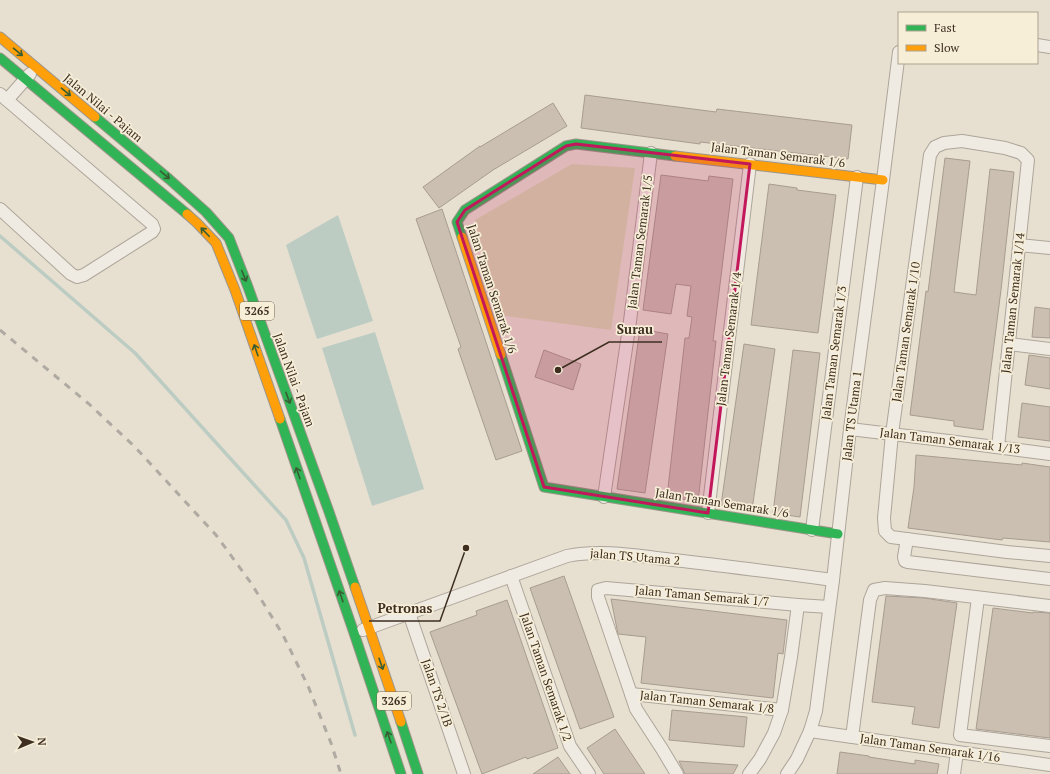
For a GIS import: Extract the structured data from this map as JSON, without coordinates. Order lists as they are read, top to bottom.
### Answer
{
  "streets": {
    "main road": ["Jalan Nilai - Pajam", "Jalan Taman Semarak 1/6", "3265"],
    "street": [
      "Jalan Taman Semarak 1/5",
      "Jalan Taman Semarak 1/14",
      "Jalan Taman Semarak 1/10",
      "Jalan Taman Semarak 1/4",
      "Jalan Taman Semarak 1/3",
      "Jalan TS Utama 1",
      "Jalan Taman Semarak 1/13",
      "jalan TS Utama 2",
      "Jalan Taman Semarak 1/7",
      "Jalan Taman Semarak 1/2",
      "Jalan TS 2/1B",
      "Jalan Taman Semarak 1/8",
      "Jalan Taman Semarak 1/16"
    ]
  },
  "crossings": [
    ["Jalan Nilai - Pajam", "jalan TS Utama 2"],
    ["Jalan Taman Semarak 1/6", "Jalan Taman Semarak 1/5"],
    ["Jalan Taman Semarak 1/6", "Jalan Taman Semarak 1/4"],
    ["Jalan Taman Semarak 1/6", "Jalan Taman Semarak 1/3"],
    ["Jalan Taman Semarak 1/6", "Jalan TS Utama 1"],
    ["Jalan Taman Semarak 1/14", "Jalan Taman Semarak 1/10"],
    ["Jalan Taman Semarak 1/14", "Jalan Taman Semarak 1/13"],
    ["3265", "jalan TS Utama 2"],
    ["Jalan Taman Semarak 1/10", "Jalan Taman Semarak 1/13"],
    ["Jalan TS Utama 1", "Jalan Taman Semarak 1/13"],
    ["Jalan TS Utama 1", "jalan TS Utama 2"],
    ["Jalan TS Utama 1", "Jalan Taman Semarak 1/7"],
    ["Jalan TS Utama 1", "Jalan Taman Semarak 1/16"],
    ["jalan TS Utama 2", "Jalan Taman Semarak 1/2"],
    ["jalan TS Utama 2", "Jalan TS 2/1B"],
    ["Jalan Taman Semarak 1/7", "Jalan Taman Semarak 1/8"]
  ],
  "places": ["Surau", "Petronas"],
  "legend": ["Fast", "Slow"],
  "north": "right"
}
